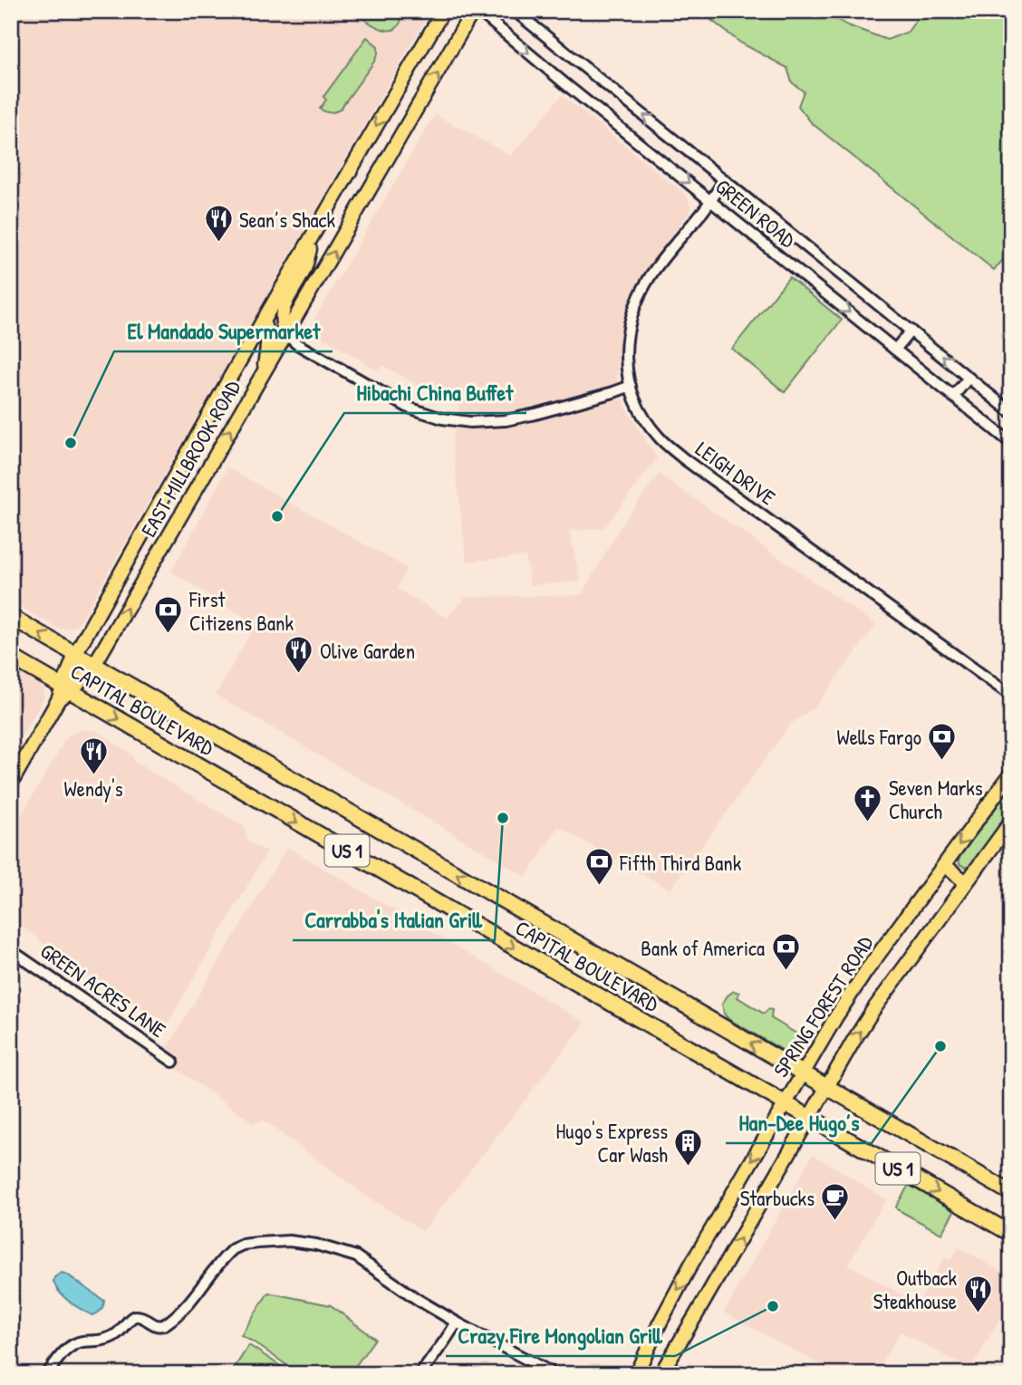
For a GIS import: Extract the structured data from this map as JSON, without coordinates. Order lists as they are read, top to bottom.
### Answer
{
  "streets": {
    "highway": ["CAPITAL BOULEVARD", "US 1"],
    "main road": ["EAST MILLBROOK ROAD", "SPRING FOREST ROAD"],
    "street": ["GREEN ROAD", "LEIGH DRIVE", "GREEN ACRES LANE"]
  },
  "crossings": [
    ["GREEN ROAD", "LEIGH DRIVE"],
    ["EAST MILLBROOK ROAD", "CAPITAL BOULEVARD"],
    ["CAPITAL BOULEVARD", "SPRING FOREST ROAD"]
  ],
  "places": {
    "restaurant": [
      "Sean’s Shack",
      "Olive Garden",
      "Wendy's",
      "Outback Steakhouse"
    ],
    "other": [
      "El Mandado Supermarket",
      "Hibachi China Buffet",
      "Carrabba's Italian Grill",
      "Han-Dee Hugo’s",
      "Crazy Fire Mongolian Grill"
    ],
    "bank": [
      "First Citizens Bank",
      "Wells Fargo",
      "Fifth Third Bank",
      "Bank of America"
    ],
    "church": ["Seven Marks Church"],
    "building": ["Hugo's Express Car Wash"],
    "cafe": ["Starbucks"]
  }
}
